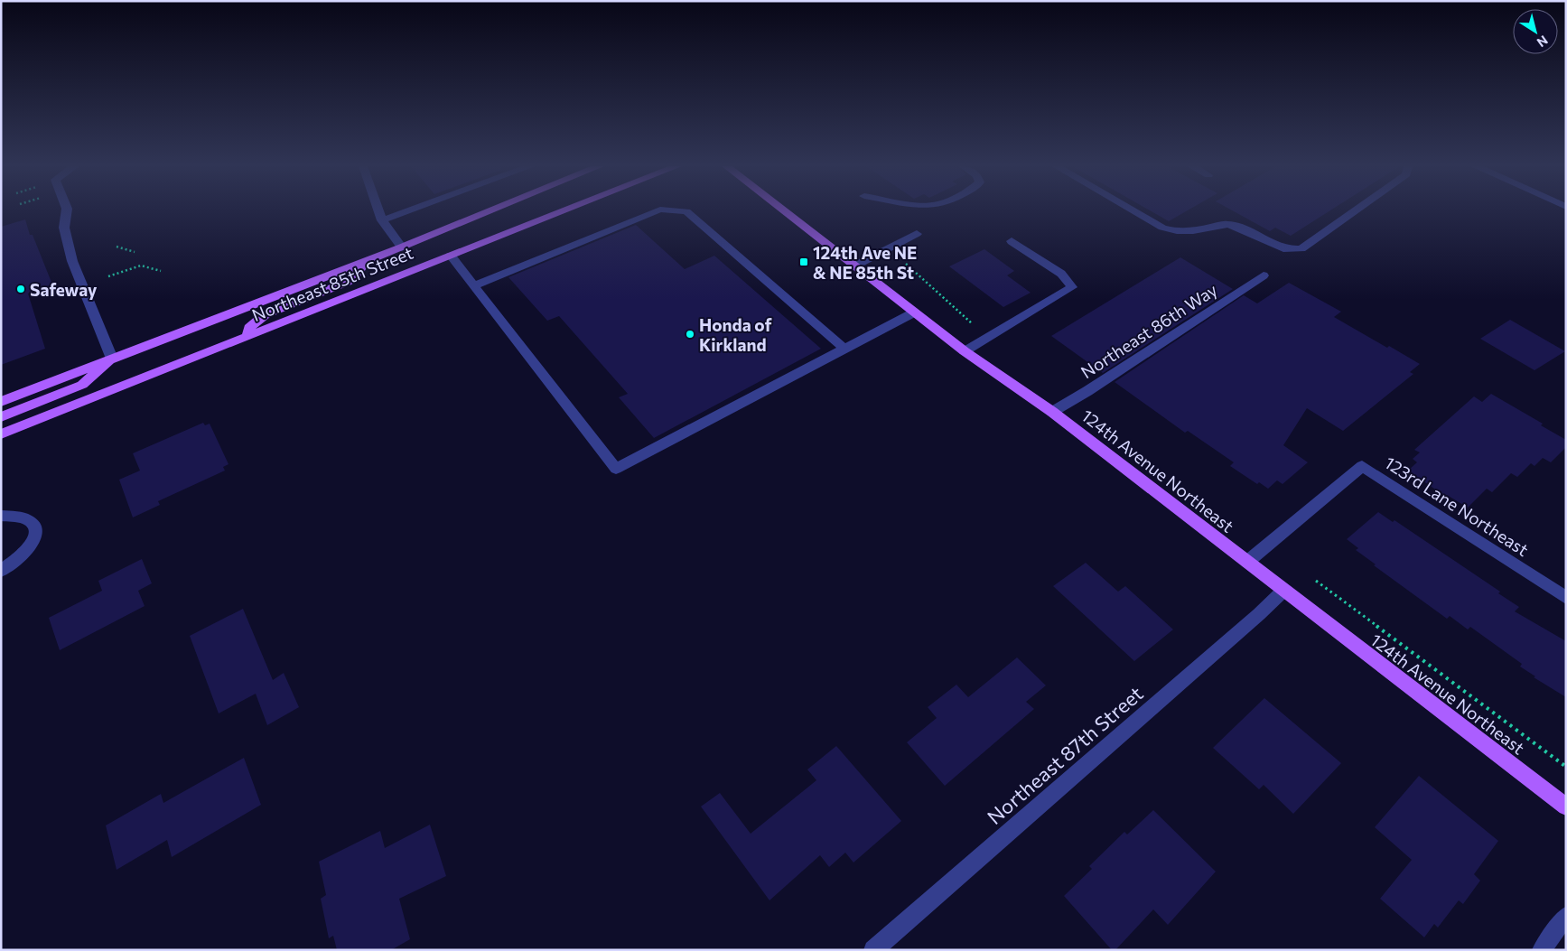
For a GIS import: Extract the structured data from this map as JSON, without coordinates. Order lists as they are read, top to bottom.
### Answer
{
  "streets": {
    "main road": ["Northeast 85th Street", "124th Avenue Northeast"],
    "street": ["Northeast 86th Way", "123rd Lane Northeast", "Northeast 87th Street"]
  },
  "crossings": [
    ["Northeast 86th Way", "124th Avenue Northeast"],
    ["124th Avenue Northeast", "123rd Lane Northeast"],
    ["124th Avenue Northeast", "Northeast 87th Street"]
  ],
  "places": {
    "transit": ["124th Ave NE & NE 85th St"],
    "other": ["Safeway", "Honda of Kirkland"]
  },
  "north": "bottom right"
}
